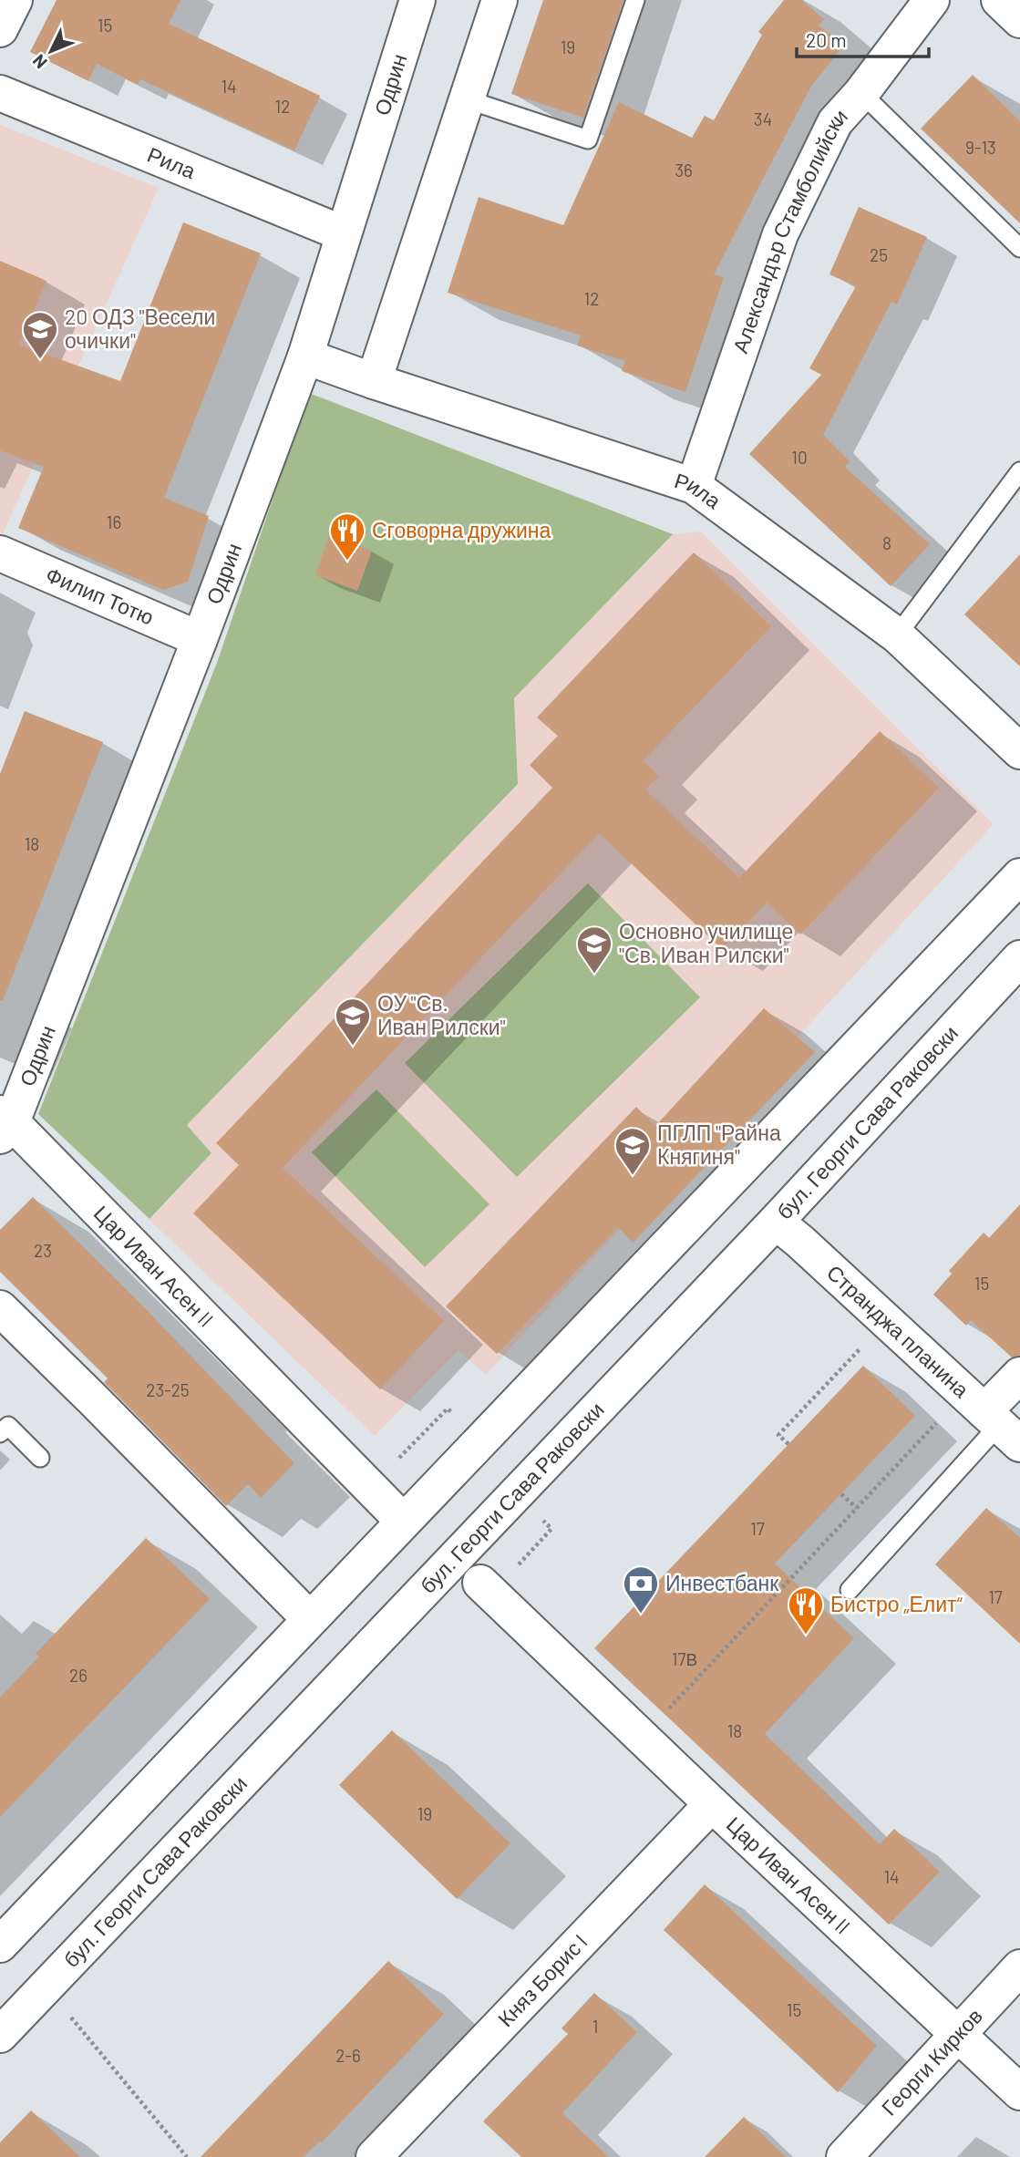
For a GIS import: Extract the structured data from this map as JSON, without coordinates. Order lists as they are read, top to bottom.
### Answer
{
  "streets": {
    "street": [
      "Одрин",
      "Рила",
      "Александър Стамболийски",
      "Филип Тотю",
      "бул. Георги Сава Раковски",
      "Цар Иван Асен II",
      "Странджа планина",
      "Княз Борис I",
      "Георги Кирков"
    ]
  },
  "crossings": [
    ["Одрин", "Рила"],
    ["Одрин", "Филип Тотю"],
    ["Одрин", "Цар Иван Асен II"],
    ["Рила", "Александър Стамболийски"],
    ["бул. Георги Сава Раковски", "Странджа планина"],
    ["Цар Иван Асен II", "Княз Борис I"],
    ["Цар Иван Асен II", "Георги Кирков"]
  ],
  "places": {
    "school or university": [
      "20 ОДЗ \"Весели очички\"",
      "Основно училище \"Св. Иван Рилски\"",
      "ОУ \"Св. Иван Рилски\"",
      "ПГЛП \"Райна Княгиня\""
    ],
    "restaurant": ["Сговорна дружина", "Бистро „Елит“"],
    "bank": ["Инвестбанк"]
  },
  "house_numbers": [
    "15",
    "19",
    "14",
    "12",
    "34",
    "9-13",
    "36",
    "25",
    "12",
    "10",
    "16",
    "8",
    "18",
    "23",
    "15",
    "23-25",
    "17",
    "17",
    "17В",
    "26",
    "18",
    "19",
    "14",
    "15",
    "1",
    "2-6"
  ],
  "scale_bar": "20 m",
  "north": "bottom left"
}
